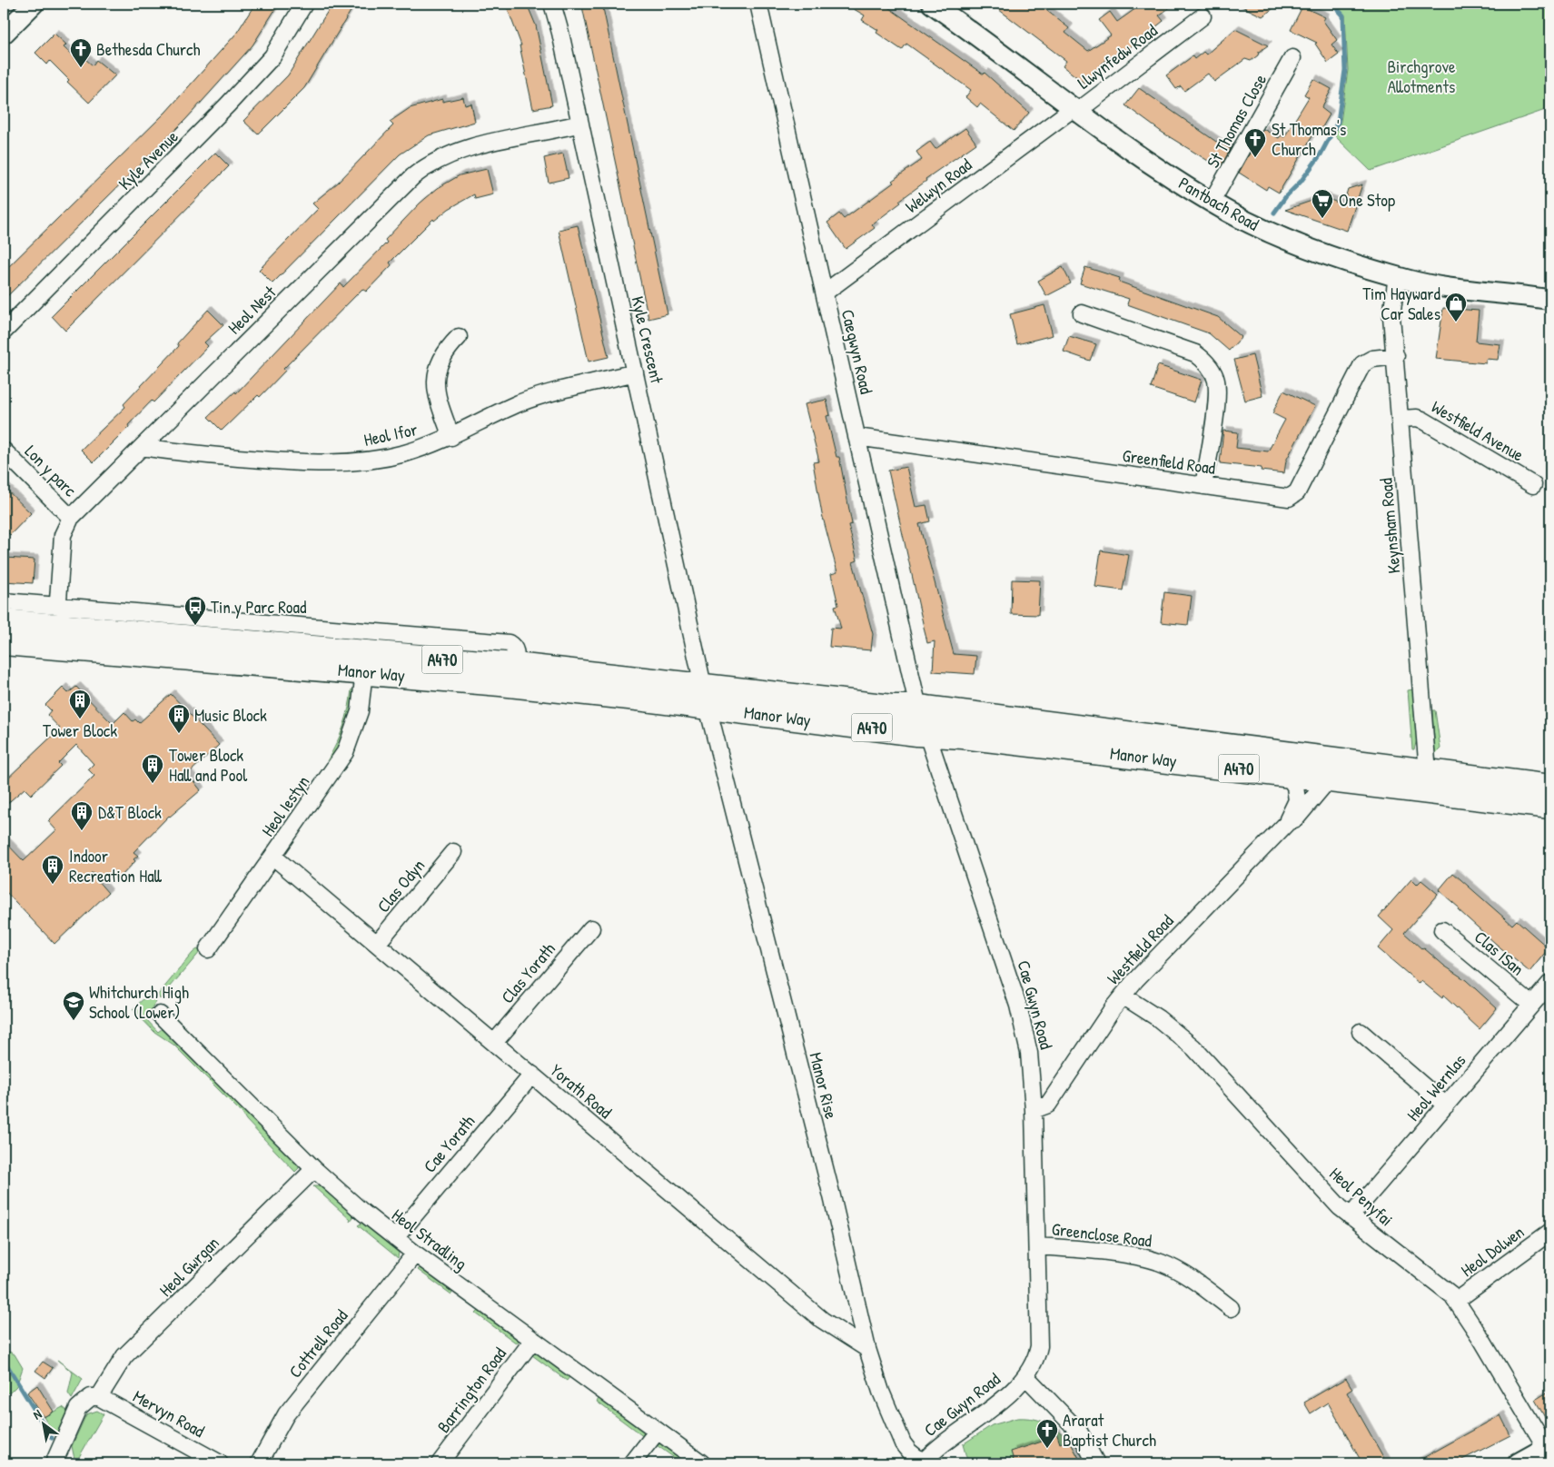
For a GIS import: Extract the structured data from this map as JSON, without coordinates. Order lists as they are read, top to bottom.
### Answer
{
  "streets": {
    "highway": ["A470", "Manor Way"],
    "street": [
      "Llwynfedw Road",
      "St Thomas Close",
      "Kyle Avenue",
      "Welwyn Road",
      "Pantbach Road",
      "Heol Nest",
      "Kyle Crescent",
      "Caegwyn Road",
      "Westfield Avenue",
      "Heol Ifor",
      "Greenfield Road",
      "Lon y parc",
      "Keynsham Road",
      "Heol Iestyn",
      "Clas Odyn",
      "Westfield Road",
      "Clas ISan",
      "Clas Yorath",
      "Cae Gwyn Road",
      "Manor Rise",
      "Heol Wernlas",
      "Yorath Road",
      "Cae Yorath",
      "Heol Penyfai",
      "Greenclose Road",
      "Heol Stradling",
      "Heol Dolwen",
      "Heol Gwrgan",
      "Cottrell Road",
      "Barrington Road",
      "Mervyn Road"
    ]
  },
  "crossings": [
    ["Llwynfedw Road", "Welwyn Road"],
    ["Llwynfedw Road", "Pantbach Road"],
    ["St Thomas Close", "Pantbach Road"],
    ["Welwyn Road", "Pantbach Road"],
    ["Welwyn Road", "Caegwyn Road"],
    ["Pantbach Road", "Keynsham Road"],
    ["Heol Nest", "Kyle Crescent"],
    ["Heol Nest", "Heol Ifor"],
    ["Heol Nest", "Lon y parc"],
    ["Heol Nest", "Manor Way"],
    ["Kyle Crescent", "Heol Ifor"],
    ["Kyle Crescent", "Manor Way"],
    ["Kyle Crescent", "Manor Rise"],
    ["Caegwyn Road", "Greenfield Road"],
    ["Caegwyn Road", "Manor Way"],
    ["Caegwyn Road", "Cae Gwyn Road"],
    ["Westfield Avenue", "Keynsham Road"],
    ["Greenfield Road", "Keynsham Road"],
    ["Keynsham Road", "Manor Way"],
    ["Manor Way", "Heol Iestyn"],
    ["Manor Way", "Westfield Road"],
    ["Manor Way", "Cae Gwyn Road"],
    ["Manor Way", "Manor Rise"],
    ["Heol Iestyn", "Yorath Road"],
    ["Clas Odyn", "Yorath Road"],
    ["Westfield Road", "Cae Gwyn Road"],
    ["Westfield Road", "Heol Penyfai"],
    ["Clas ISan", "Heol Wernlas"],
    ["Clas Yorath", "Yorath Road"],
    ["Cae Gwyn Road", "Manor Rise"],
    ["Cae Gwyn Road", "Greenclose Road"],
    ["Manor Rise", "Yorath Road"],
    ["Heol Wernlas", "Heol Penyfai"],
    ["Yorath Road", "Cae Yorath"],
    ["Cae Yorath", "Heol Stradling"],
    ["Heol Penyfai", "Heol Dolwen"],
    ["Heol Stradling", "Heol Gwrgan"],
    ["Heol Stradling", "Cottrell Road"],
    ["Heol Stradling", "Barrington Road"],
    ["Heol Gwrgan", "Mervyn Road"]
  ],
  "parks": ["Birchgrove Allotments"],
  "places": {
    "church": ["Bethesda Church", "St Thomas's Church", "Ararat Baptist Church"],
    "supermarket": ["One Stop"],
    "shop": ["Tim Hayward Car Sales"],
    "bus stop": ["Tin y Parc Road"],
    "building": [
      "Tower Block",
      "Music Block",
      "Tower Block Hall and Pool",
      "D&T Block",
      "Indoor Recreation Hall"
    ],
    "school or university": ["Whitchurch High School (Lower)"]
  },
  "north": "top left"
}
